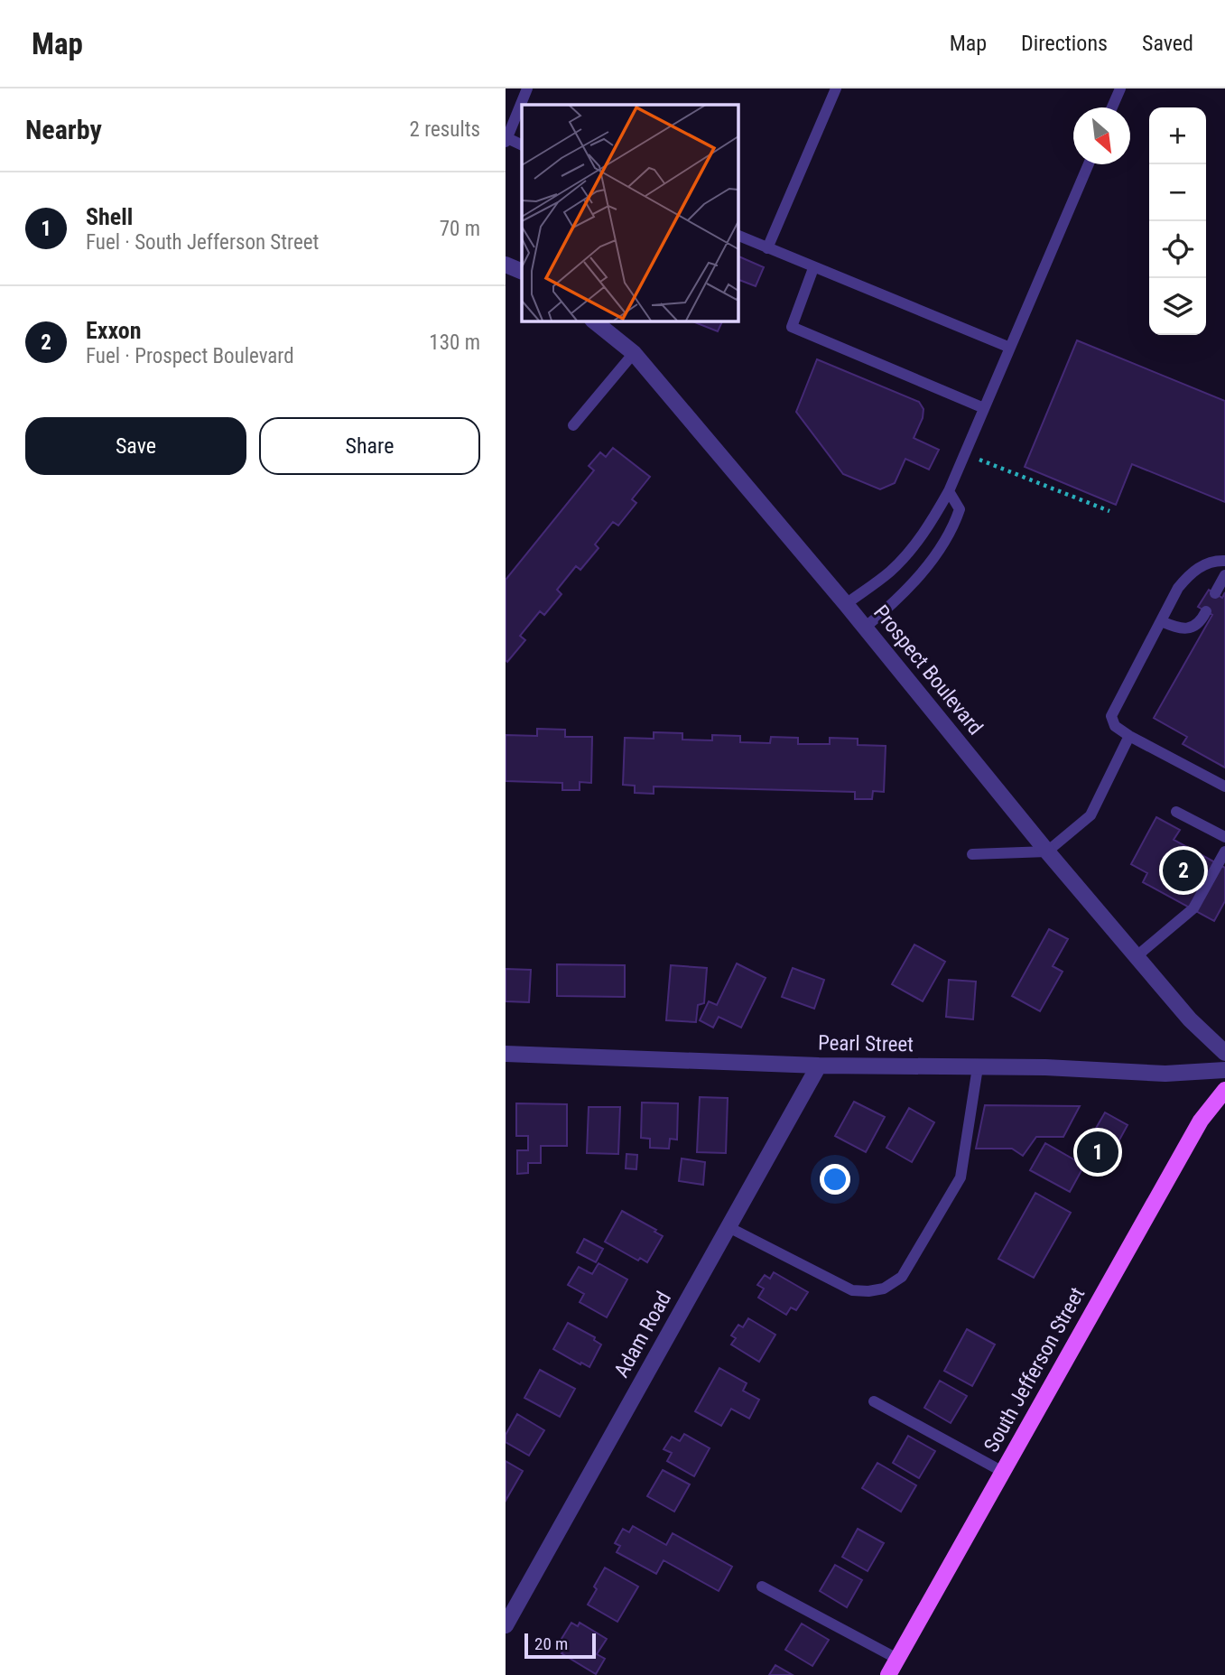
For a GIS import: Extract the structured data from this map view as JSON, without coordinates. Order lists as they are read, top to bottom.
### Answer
{
  "streets": {
    "main road": ["South Jefferson Street"],
    "street": ["Prospect Boulevard", "Pearl Street", "Adam Road"]
  },
  "crossings": [
    ["Pearl Street", "Adam Road"]
  ],
  "scale_bar": "20 m",
  "north": "bottom right",
  "page": {
    "header": "Map",
    "nav": ["Map", "Directions", "Saved"],
    "heading": ["Nearby", "2 results"],
    "map_buttons": ["+", "−"],
    "list": [
      {
        "mark": "1",
        "name": "Shell",
        "note": "Fuel · South Jefferson Street",
        "value": "70 m"
      },
      {
        "mark": "2",
        "name": "Exxon",
        "note": "Fuel · Prospect Boulevard",
        "value": "130 m"
      }
    ],
    "buttons": ["Save", "Share"],
    "pins": ["2", "1"],
    "scale": "20 m"
  }
}
